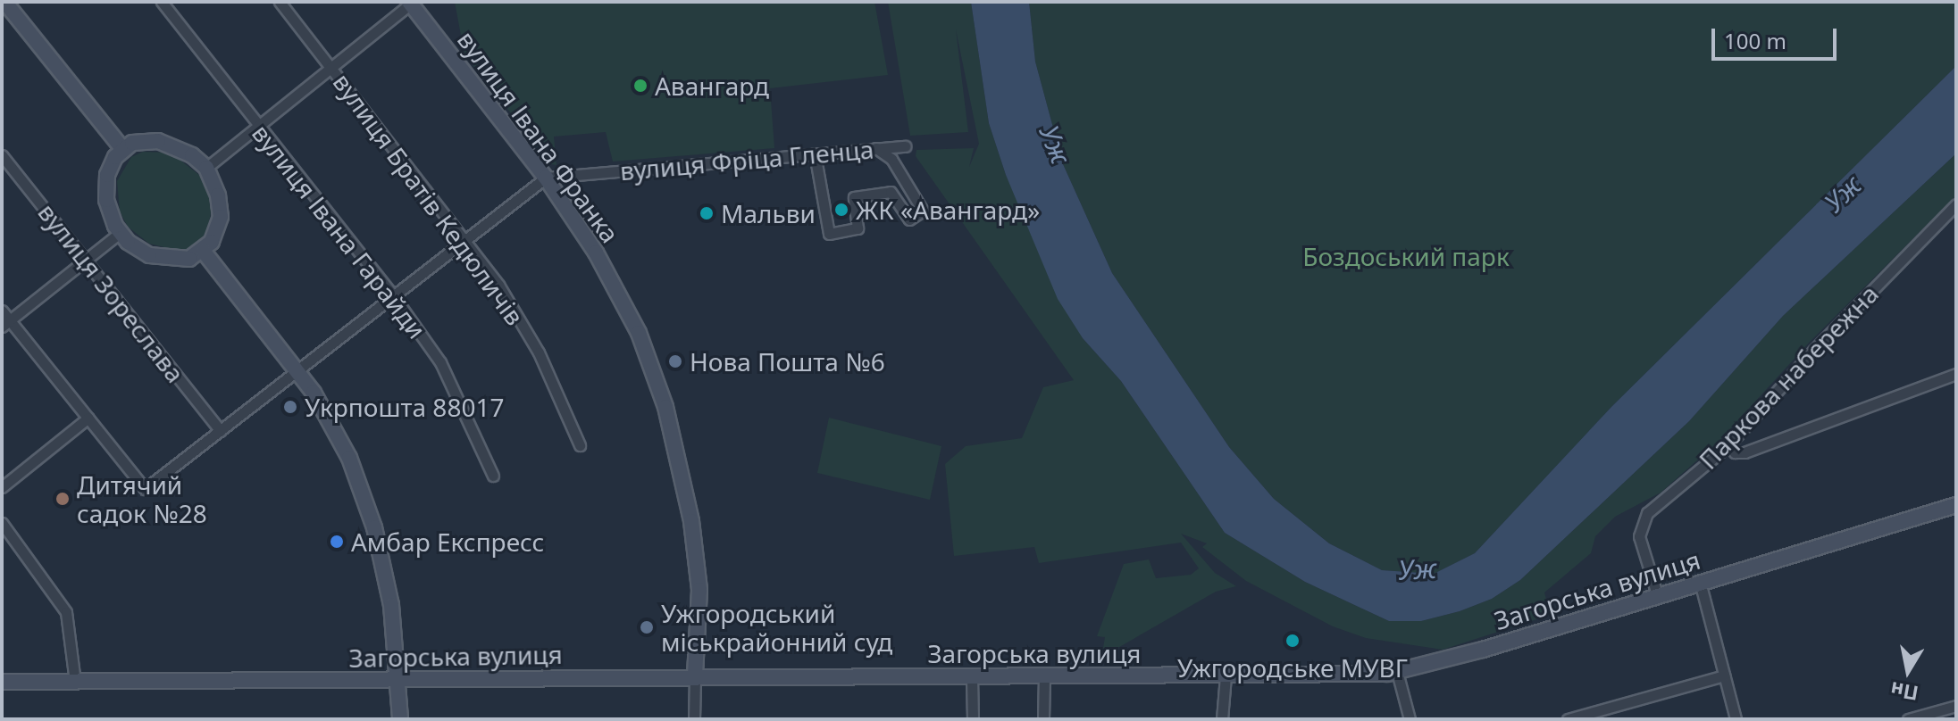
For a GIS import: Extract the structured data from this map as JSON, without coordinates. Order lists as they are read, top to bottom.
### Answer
{
  "streets": {
    "street": [
      "вулиця Івана Франка",
      "вулиця Фріца Гленца",
      "вулиця Братів Кедюличів",
      "вулиця Івана Гарайди",
      "вулиця Зореслава",
      "Паркова набережна",
      "Загорська вулиця"
    ]
  },
  "crossings": [
    ["вулиця Івана Франка", "вулиця Фріца Гленца"],
    ["вулиця Івана Франка", "Загорська вулиця"],
    ["Паркова набережна", "Загорська вулиця"]
  ],
  "water": ["Уж"],
  "parks": ["Боздоський парк"],
  "places": [
    "Авангард",
    "ЖК «Авангард»",
    "Мальви",
    "Нова Пошта №6",
    "Укрпошта 88017",
    "Дитячий садок №28",
    "Амбар Експресс",
    "Ужгородський міськрайонний суд",
    "Ужгородське МУВГ"
  ],
  "scale_bar": "100 m",
  "north": "bottom"
}
